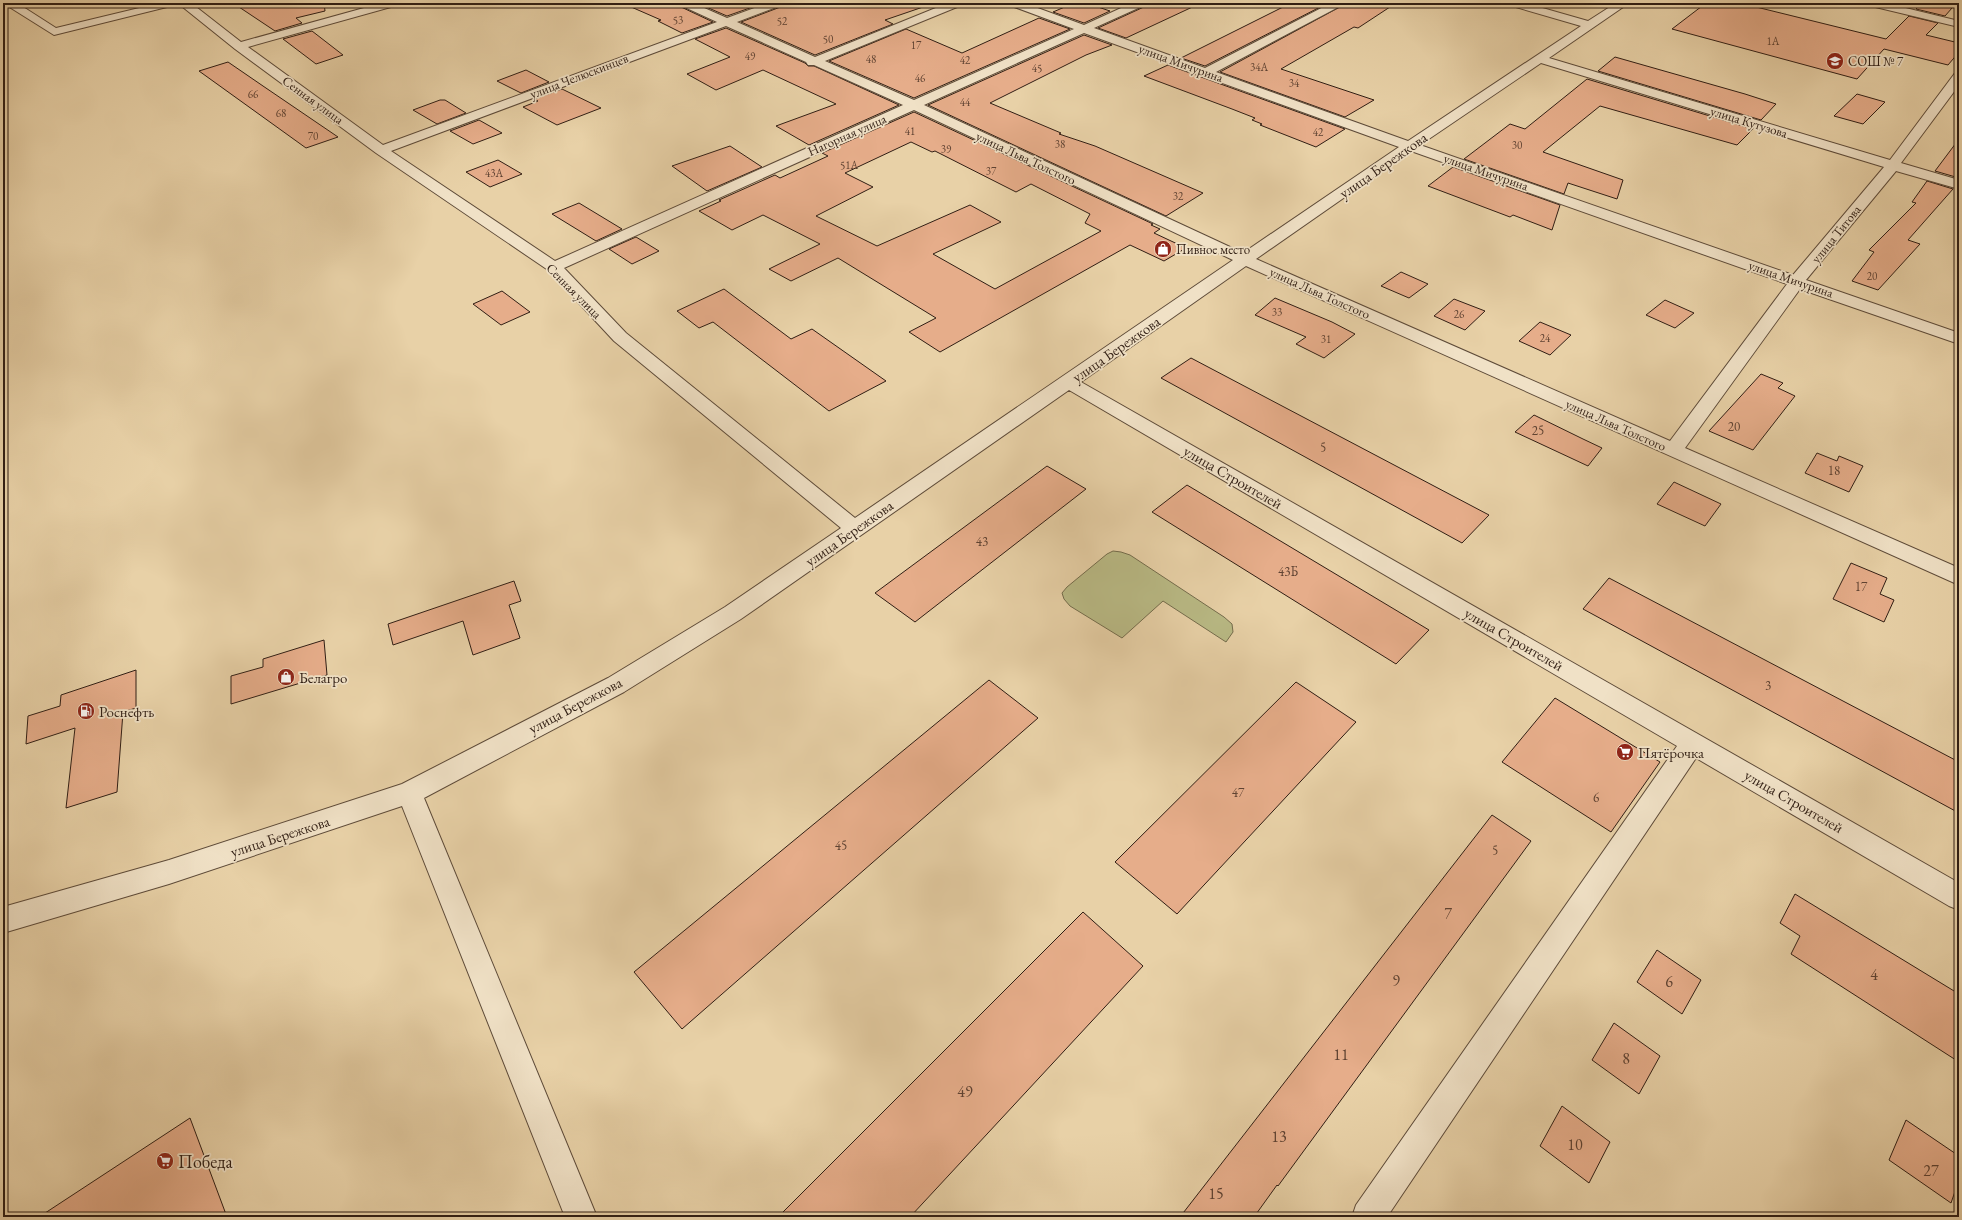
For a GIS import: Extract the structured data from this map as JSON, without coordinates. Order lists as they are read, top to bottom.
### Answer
{
  "streets": {
    "street": [
      "улица Мичурина",
      "улица Челюскинцев",
      "Сенная улица",
      "улица Кутузова",
      "Нагорная улица",
      "улица Льва Толстого",
      "улица Бережкова",
      "улица Титова",
      "улица Строителей"
    ]
  },
  "crossings": [
    ["улица Мичурина", "Нагорная улица"],
    ["улица Мичурина", "улица Бережкова"],
    ["улица Мичурина", "улица Титова"],
    ["улица Челюскинцев", "Сенная улица"],
    ["улица Челюскинцев", "улица Льва Толстого"],
    ["Сенная улица", "Нагорная улица"],
    ["Сенная улица", "улица Бережкова"],
    ["улица Кутузова", "улица Бережкова"],
    ["улица Кутузова", "улица Титова"],
    ["Нагорная улица", "улица Льва Толстого"],
    ["улица Льва Толстого", "улица Бережкова"],
    ["улица Льва Толстого", "улица Титова"],
    ["улица Бережкова", "улица Строителей"]
  ],
  "places": {
    "school or university": ["СОШ № 7"],
    "shop": ["Пивное место", "Белагро"],
    "fuel station": ["Роснефть"],
    "supermarket": ["Пятёрочка", "Победа"]
  },
  "house_numbers": [
    "53",
    "52",
    "50",
    "1А",
    "17",
    "49",
    "48",
    "42",
    "34А",
    "45",
    "46",
    "34",
    "66",
    "44",
    "68",
    "41",
    "42",
    "70",
    "38",
    "30",
    "39",
    "51А",
    "37",
    "43А",
    "32",
    "20",
    "33",
    "26",
    "24",
    "31",
    "20",
    "25",
    "5",
    "18",
    "43",
    "43Б",
    "17",
    "3",
    "47",
    "6",
    "45",
    "5",
    "7",
    "4",
    "9",
    "6",
    "11",
    "8",
    "49",
    "13",
    "10",
    "27",
    "15"
  ]
}
